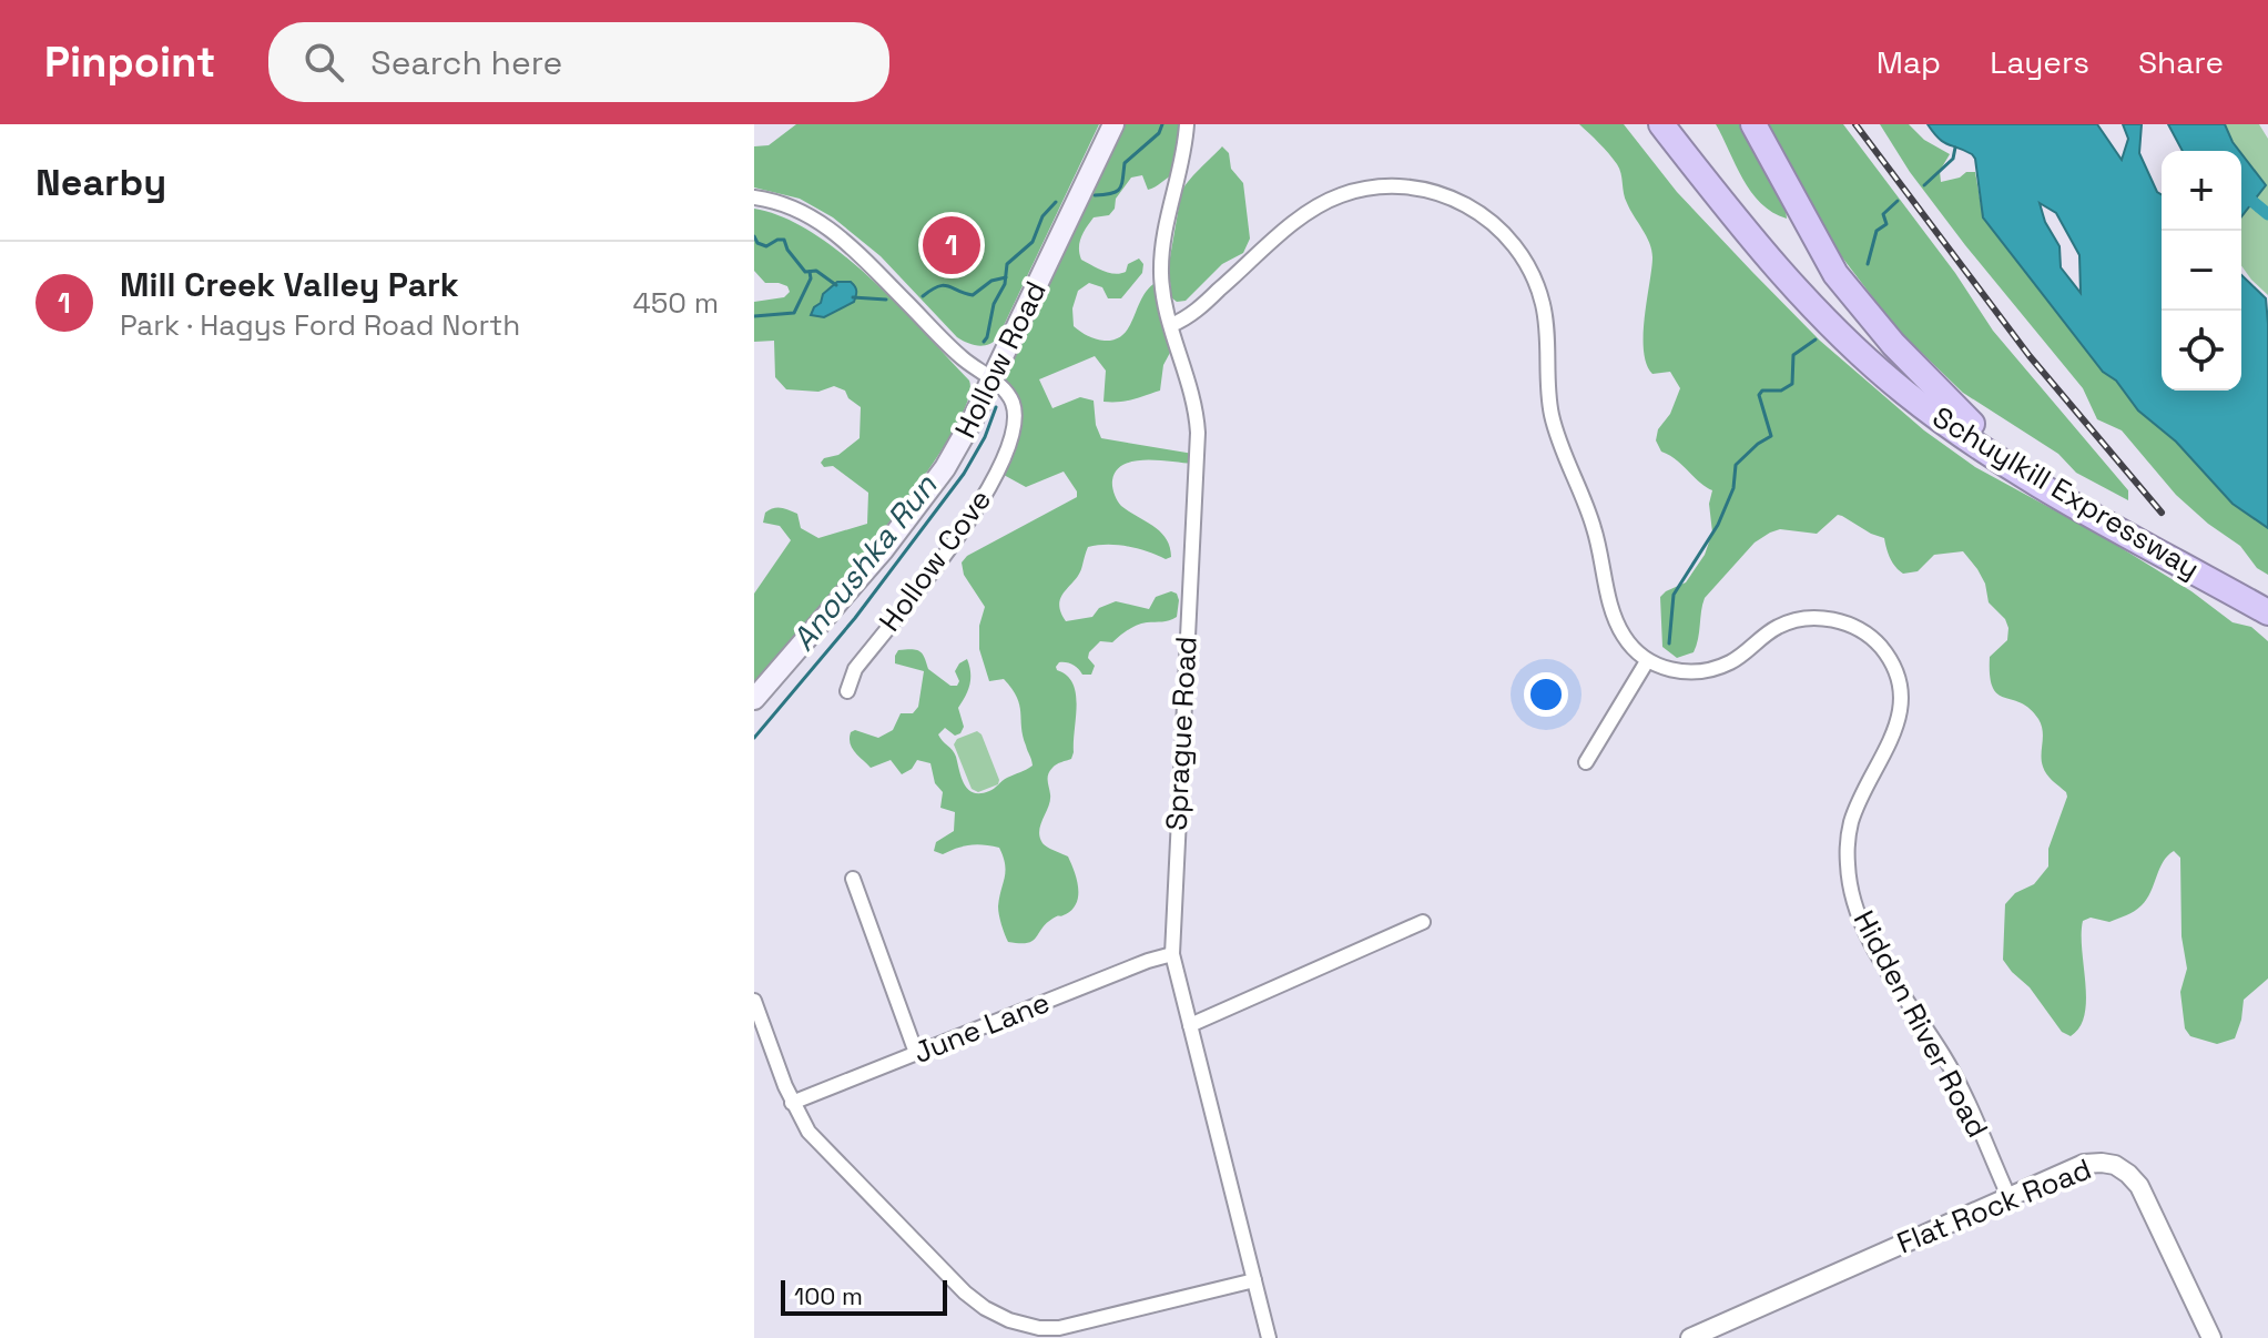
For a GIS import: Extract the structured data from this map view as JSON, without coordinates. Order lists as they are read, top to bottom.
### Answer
{
  "streets": {
    "highway": ["Schuylkill Expressway"],
    "main road": ["Hollow Road"],
    "street": [
      "Hollow Cove",
      "Sprague Road",
      "Hidden River Road",
      "June Lane",
      "Flat Rock Road"
    ]
  },
  "crossings": [
    ["Hollow Road", "Hollow Cove"],
    ["Sprague Road", "June Lane"],
    ["Hidden River Road", "Flat Rock Road"]
  ],
  "water": ["Anoushka Run"],
  "scale_bar": "100 m",
  "page": {
    "header": "Pinpoint",
    "search": "Search here",
    "nav": ["Map", "Layers", "Share"],
    "heading": "Nearby",
    "map_buttons": ["+", "−"],
    "pins": "1",
    "list": [
      {
        "mark": "1",
        "name": "Mill Creek Valley Park",
        "note": "Park · Hagys Ford Road North",
        "value": "450 m"
      }
    ],
    "scale": "100 m"
  }
}
